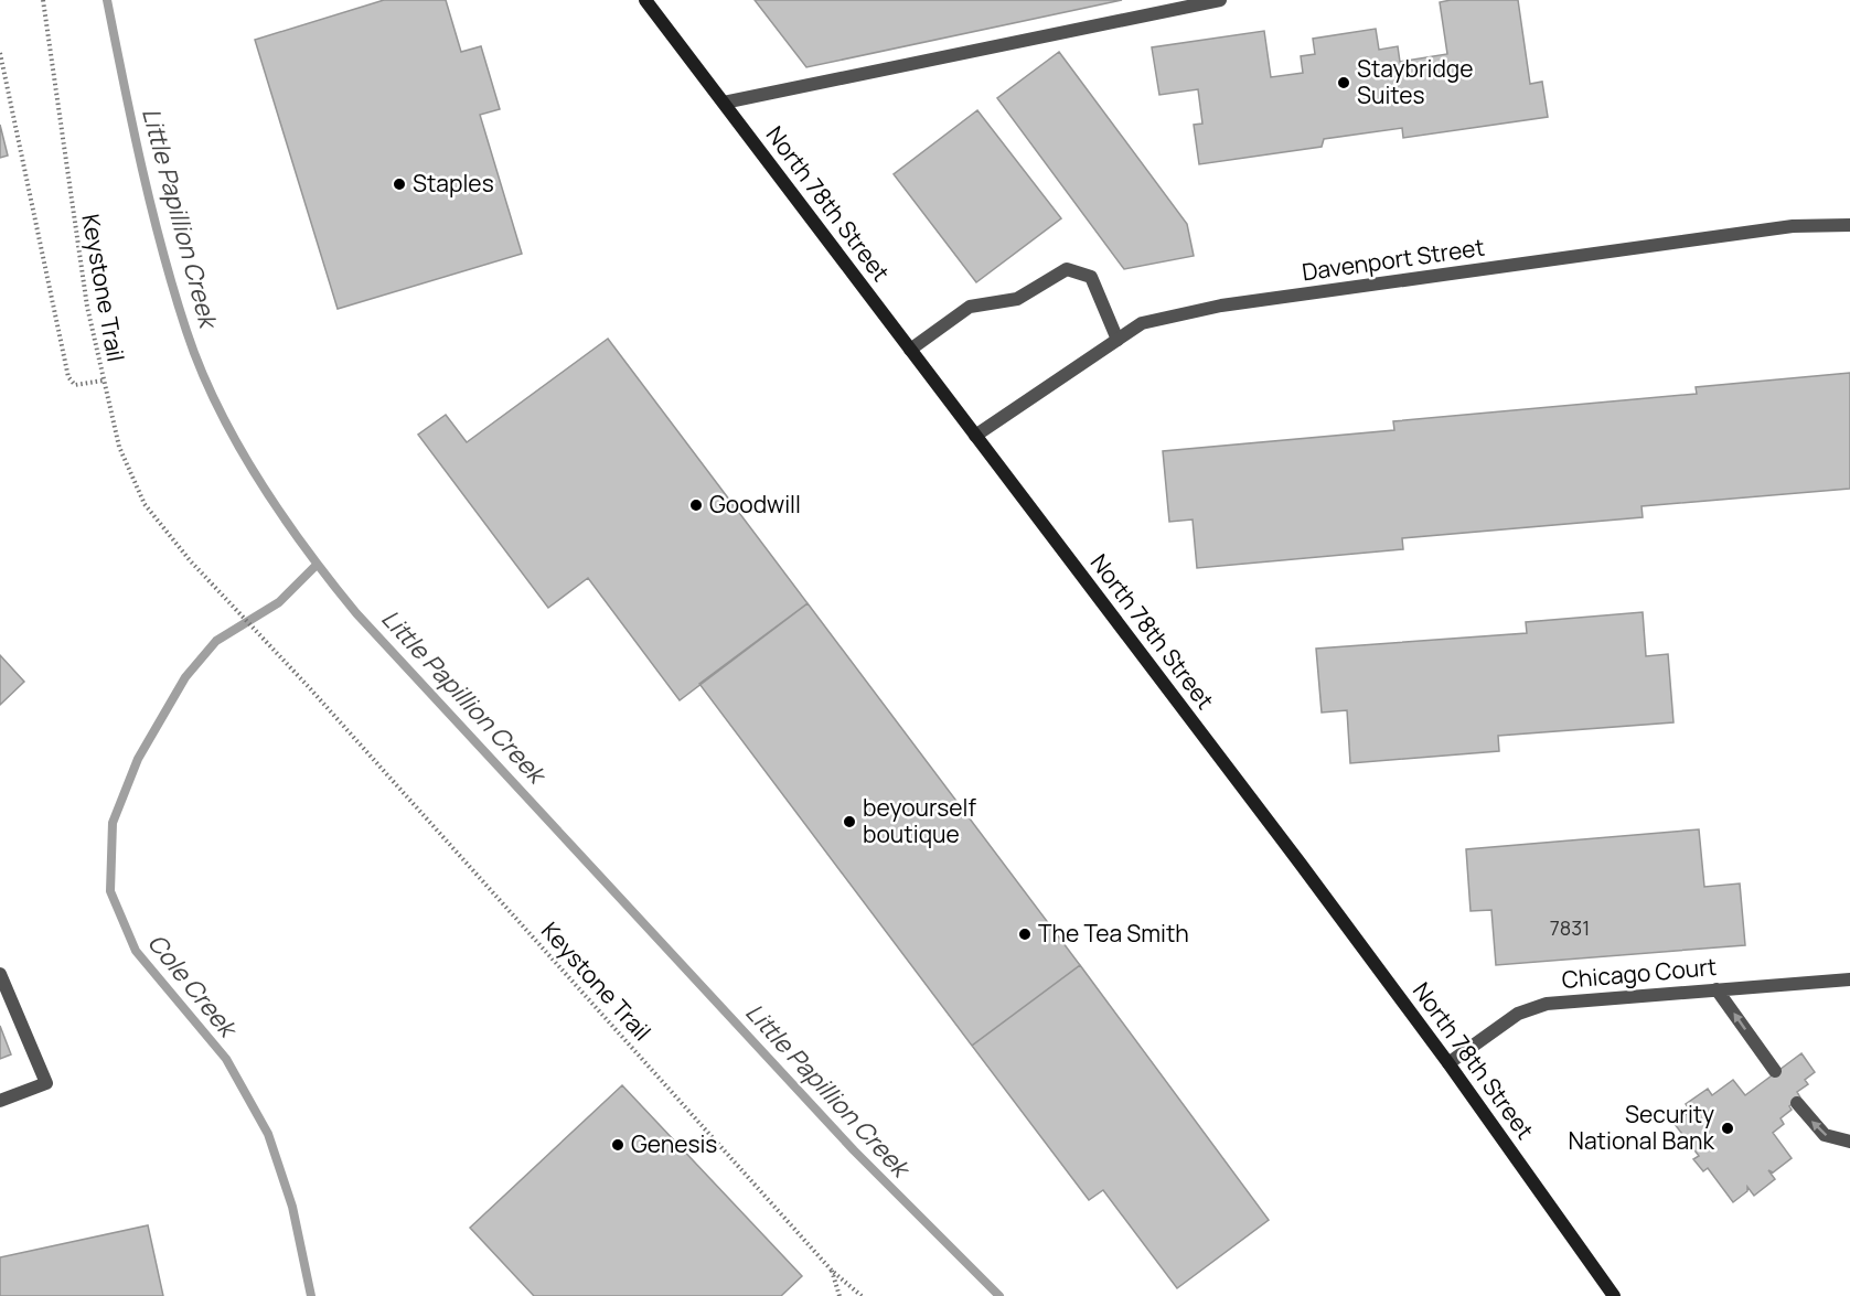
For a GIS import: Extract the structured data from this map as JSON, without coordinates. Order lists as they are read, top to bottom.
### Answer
{
  "streets": {
    "main road": ["North 78th Street"],
    "street": ["Davenport Street", "Chicago Court"],
    "path": ["Keystone Trail"]
  },
  "crossings": [
    ["North 78th Street", "Davenport Street"],
    ["North 78th Street", "Chicago Court"]
  ],
  "water": ["Little Papillion Creek", "Cole Creek"],
  "places": [
    "Staybridge Suites",
    "Staples",
    "Goodwill",
    "beyourself boutique",
    "The Tea Smith",
    "Security National Bank",
    "Genesis"
  ],
  "house_numbers": ["7831"]
}
